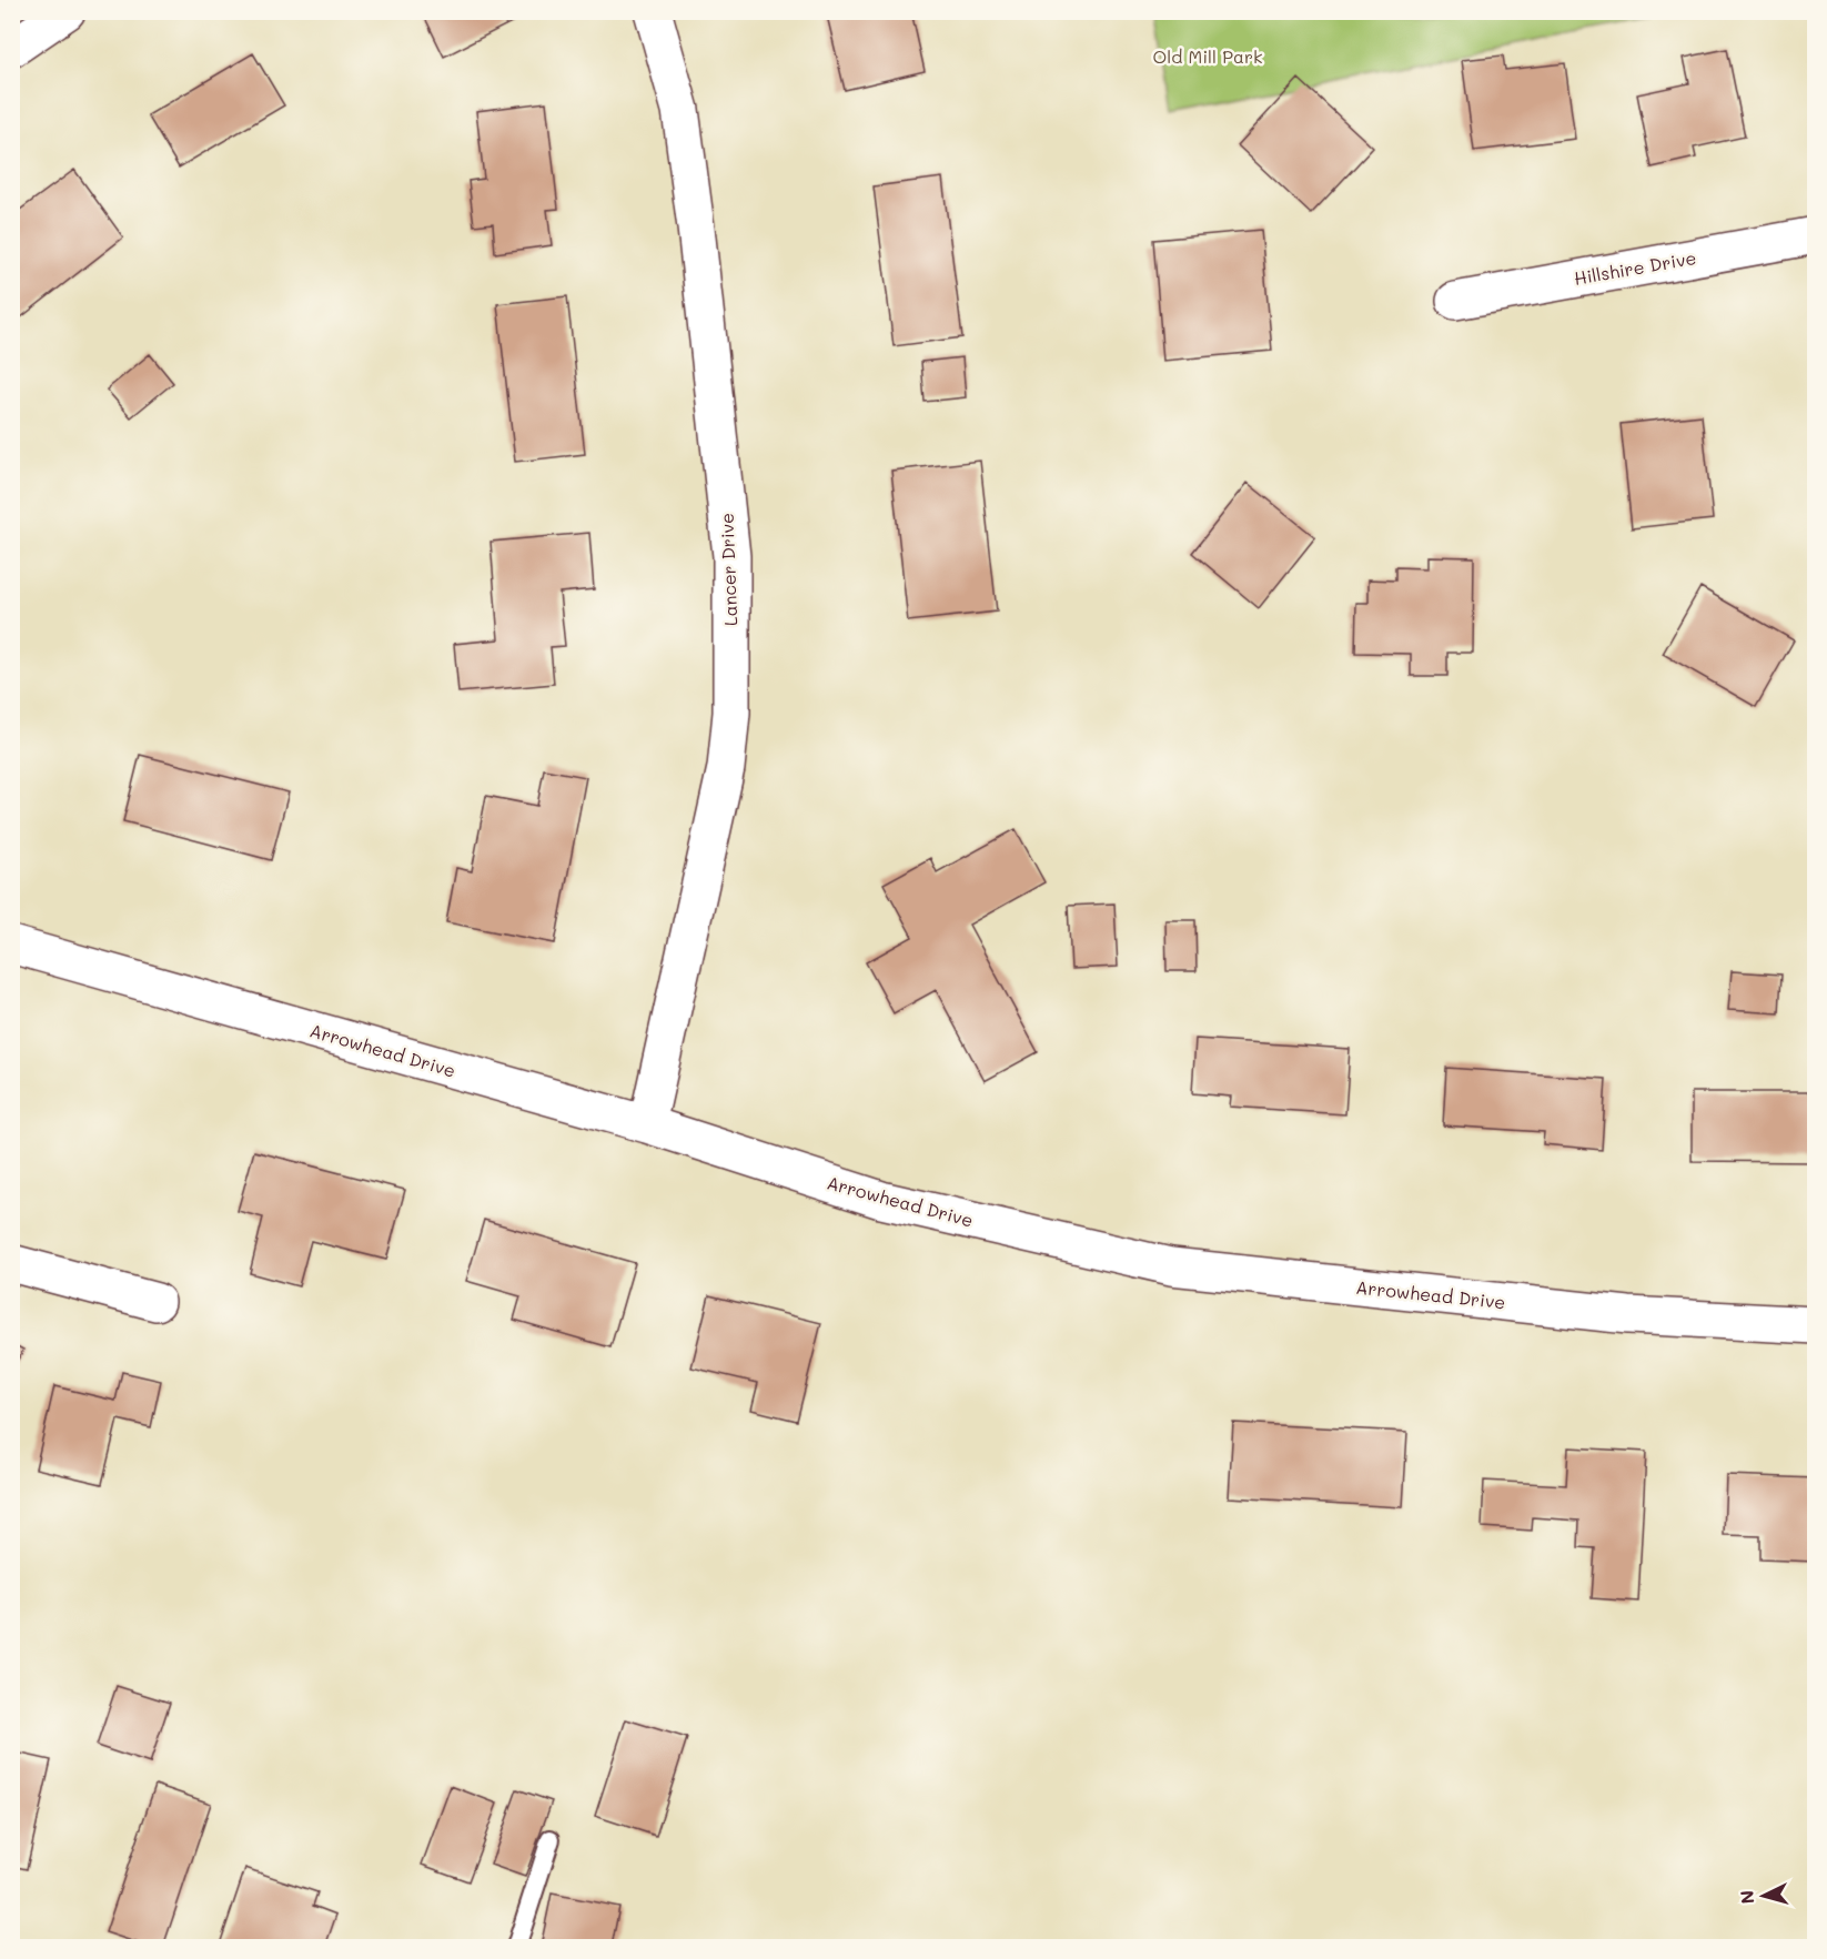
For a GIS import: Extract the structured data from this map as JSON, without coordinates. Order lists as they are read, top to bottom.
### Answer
{
  "streets": {
    "street": ["Hillshire Drive", "Lancer Drive", "Arrowhead Drive"]
  },
  "crossings": [
    ["Lancer Drive", "Arrowhead Drive"]
  ],
  "parks": ["Old Mill Park"],
  "north": "left"
}
